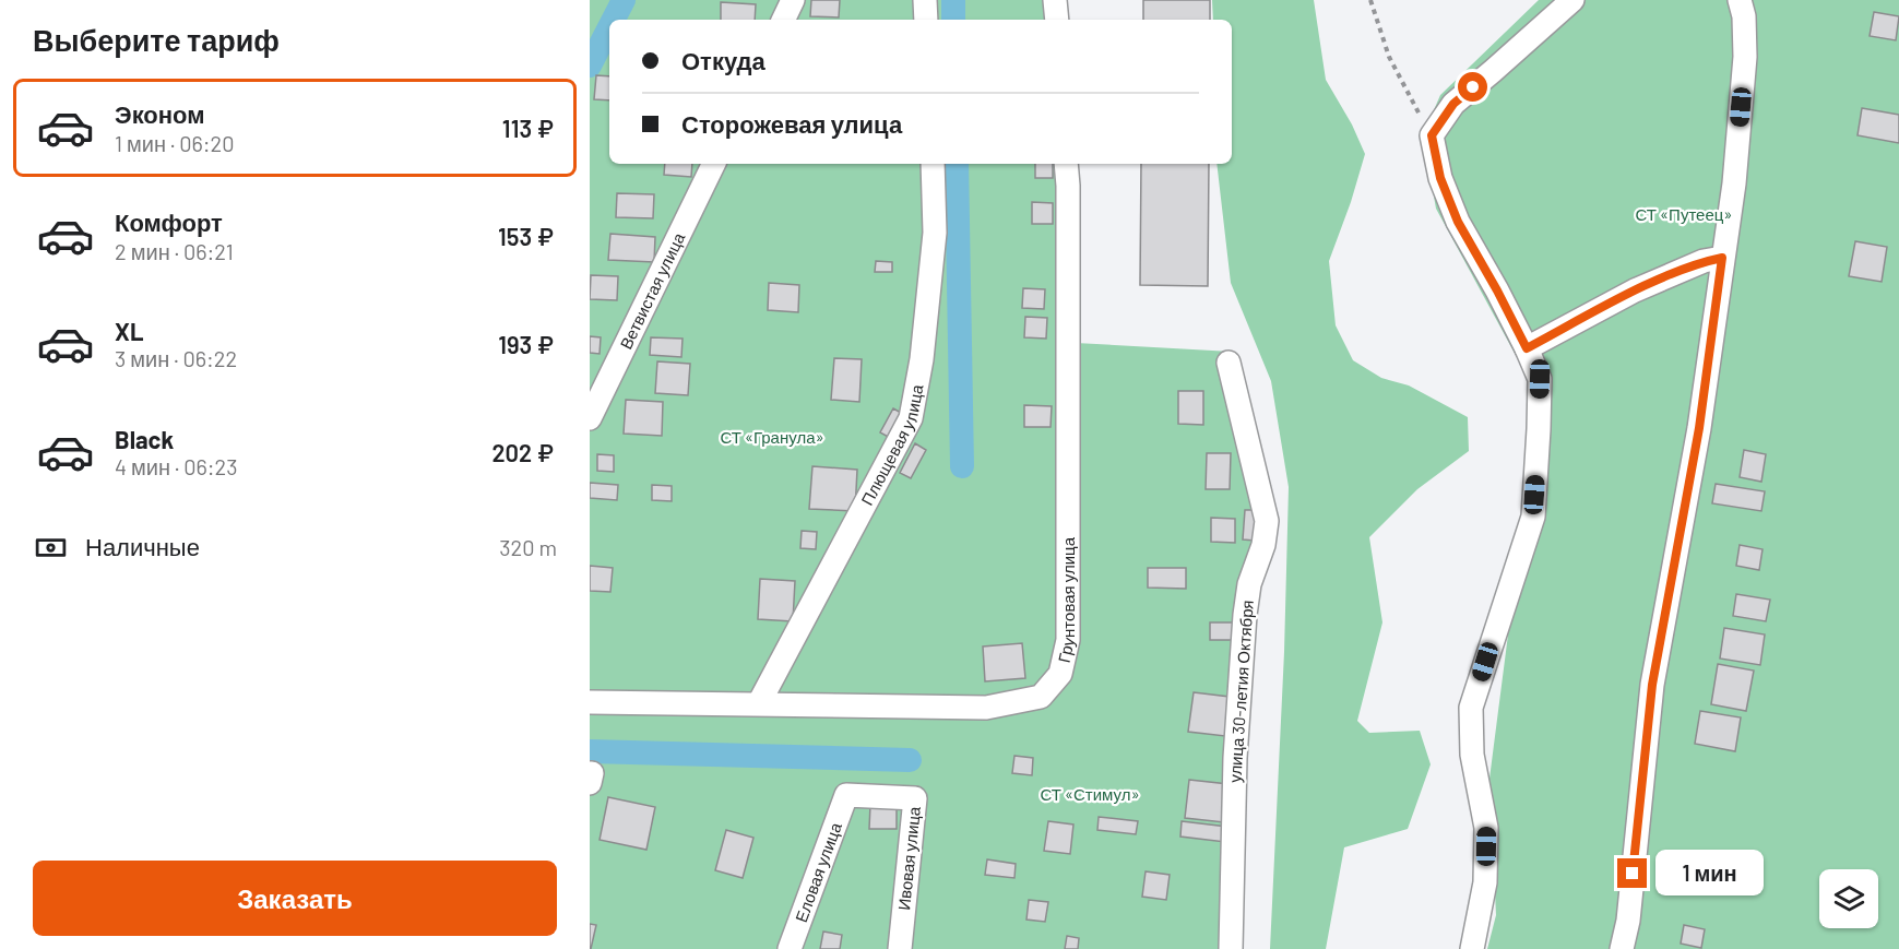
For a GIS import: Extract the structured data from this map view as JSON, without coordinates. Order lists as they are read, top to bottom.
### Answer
{
  "streets": {
    "street": [
      "Ветвистая улица",
      "Плющевая улица",
      "Грунтовая улица",
      "улица 30-летия Октября",
      "Ивовая улица",
      "Еловая улица"
    ]
  },
  "crossings": [
    ["Плющевая улица", "Грунтовая улица"],
    ["Ивовая улица", "Еловая улица"]
  ],
  "parks": ["СТ «Путеец»", "СТ «Гранула»", "СТ «Стимул»"],
  "page": {
    "heading": "Выберите тариф",
    "banner": ["Откуда", "Сторожевая улица"],
    "list": [
      {
        "name": "Эконом",
        "note": "1 мин · 06:20",
        "value": "113 ₽"
      },
      {
        "name": "Комфорт",
        "note": "2 мин · 06:21",
        "value": "153 ₽"
      },
      {
        "name": "XL",
        "note": "3 мин · 06:22",
        "value": "193 ₽"
      },
      {
        "name": "Black",
        "note": "4 мин · 06:23",
        "value": "202 ₽"
      }
    ],
    "pay": ["Наличные", "320 m"],
    "buttons": "Заказать",
    "bubble": "1 мин"
  }
}
